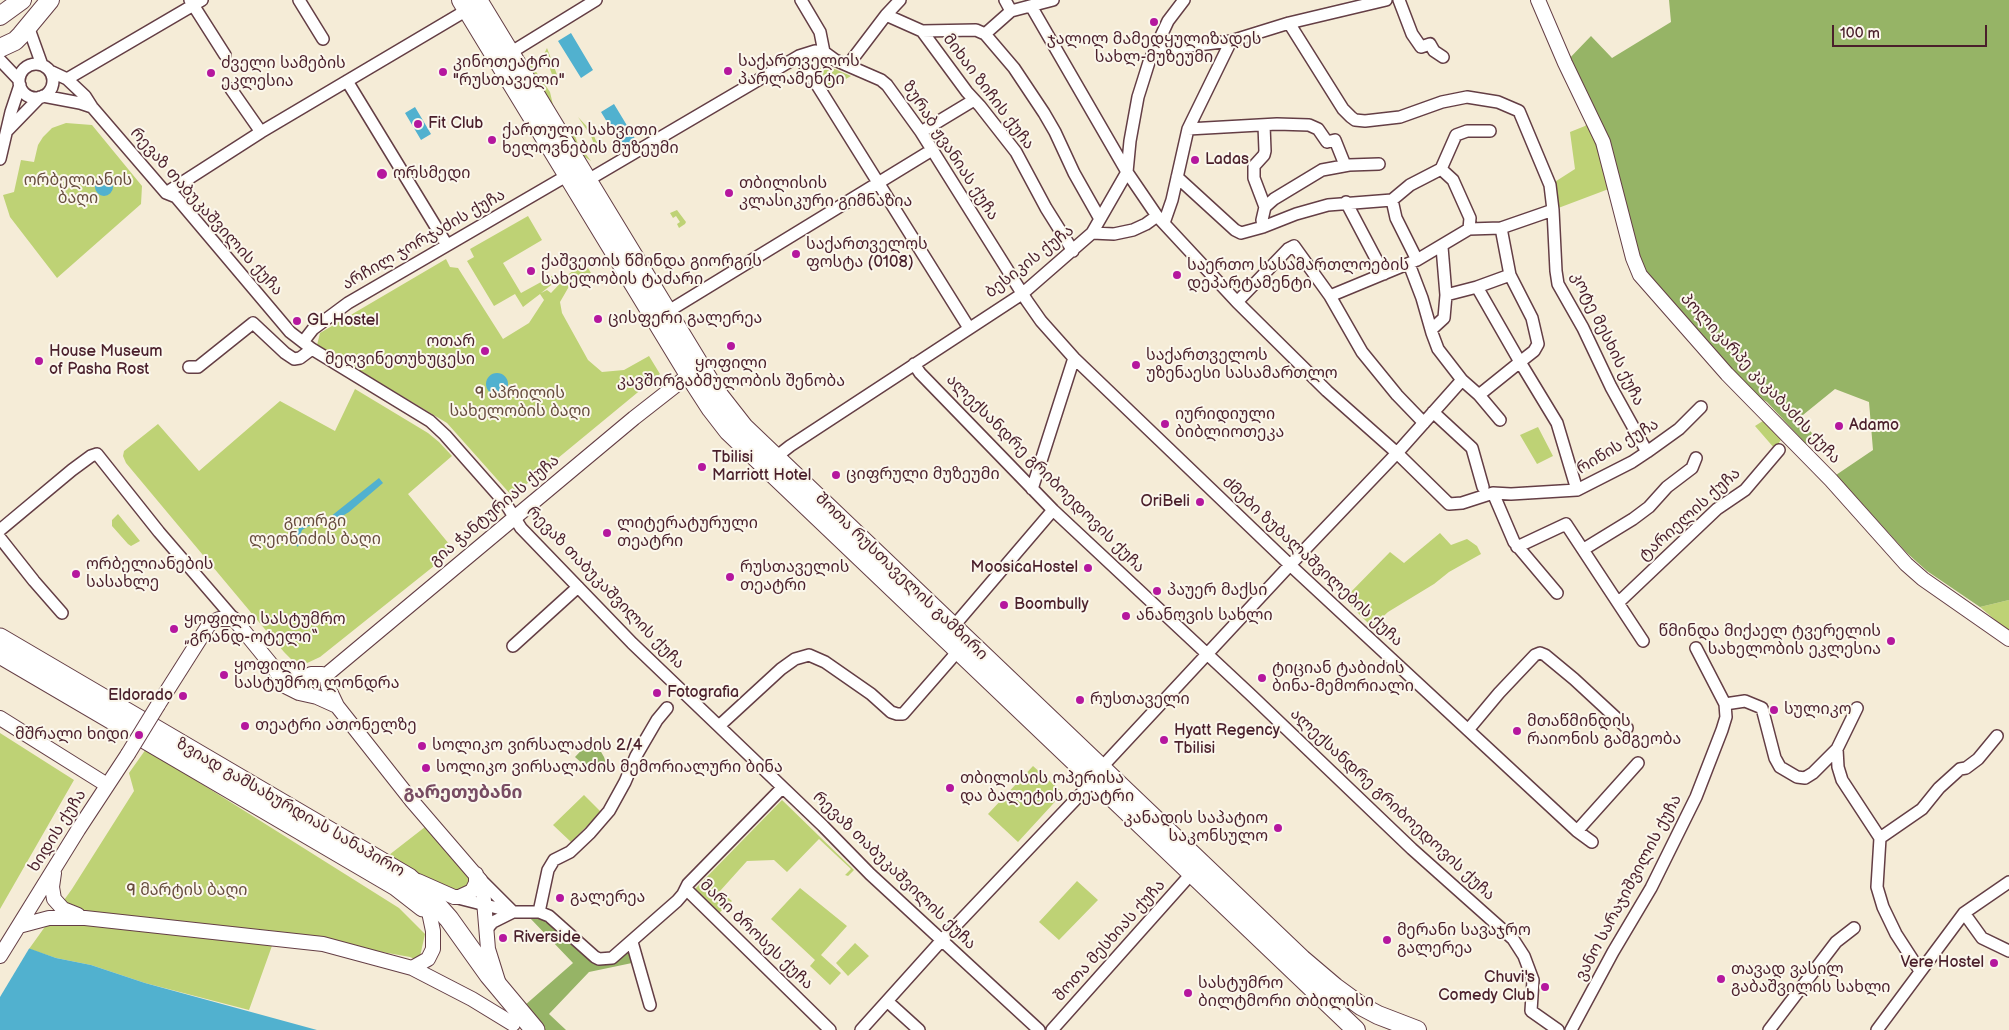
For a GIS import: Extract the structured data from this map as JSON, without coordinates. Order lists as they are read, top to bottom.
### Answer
{
  "streets": {
    "highway": ["ზვიად გამსახურდიას სანაპირო"],
    "main road": ["შოთა რუსთაველის გამზირი"],
    "street": [
      "მიხაი ზიჩის ქუჩა",
      "ზურაბ ჟვანიას ქუჩა",
      "რევაზ თაბუკაშვილის ქუჩა",
      "არჩილ ჯორჯაძის ქუჩა",
      "ბესიკის ქუჩა",
      "კოტე მესხის ქუჩა",
      "პოლიკარპე კაკაბაძის ქუჩა",
      "რიწის ქუჩა",
      "ალექსანდრე გრიბოედოვის ქუჩა",
      "გია ჭანტურიას ქუჩა",
      "ტარიელის ქუჩა",
      "ძმები ზუბალაშვილების ქუჩა",
      "ხიდის ქუჩა",
      "ვანო სარაჯიშვილის ქუჩა",
      "მარი ბროსეს ქუჩა",
      "შოთა მესხიას ქუჩა"
    ]
  },
  "crossings": [
    ["მიხაი ზიჩის ქუჩა", "ბესიკის ქუჩა"],
    ["ზურაბ ჟვანიას ქუჩა", "ბესიკის ქუჩა"],
    ["ზურაბ ჟვანიას ქუჩა", "ძმები ზუბალაშვილების ქუჩა"],
    ["რევაზ თაბუკაშვილის ქუჩა", "არჩილ ჯორჯაძის ქუჩა"],
    ["რევაზ თაბუკაშვილის ქუჩა", "გია ჭანტურიას ქუჩა"],
    ["არჩილ ჯორჯაძის ქუჩა", "შოთა რუსთაველის გამზირი"],
    ["ბესიკის ქუჩა", "ალექსანდრე გრიბოედოვის ქუჩა"],
    ["ბესიკის ქუჩა", "ძმები ზუბალაშვილების ქუჩა"],
    ["ბესიკის ქუჩა", "შოთა რუსთაველის გამზირი"],
    ["კოტე მესხის ქუჩა", "რიწის ქუჩა"],
    ["გია ჭანტურიას ქუჩა", "შოთა რუსთაველის გამზირი"],
    ["შოთა რუსთაველის გამზირი", "შოთა მესხიას ქუჩა"]
  ],
  "districts": ["გარეთუბანი"],
  "parks": [
    "ორბელიანის ბაღი",
    "9 აპრილის სახელობის ბაღი",
    "გიორგი ლეონიძის ბაღი",
    "9 მარტის ბაღი"
  ],
  "places": [
    "ჯალილ მამედყულიზადეს სახლ-მუზეუმი",
    "საქართველოს პარლამენტი",
    "კინოთეატრი \"რუსთაველი\"",
    "ძველი სამების ეკლესია",
    "Fit Club",
    "ქართული სახვითი ხელოვნების მუზეუმი",
    "Ladas",
    "ორსმედი",
    "თბილისის კლასიკური გიმნაზია",
    "საქართველოს ფოსტა (0108)",
    "ქაშვეთის წმინდა გიორგის სახელობის ტაძარი",
    "საერთო სასამართლოების დეპარტამენტი",
    "ცისფერი გალერეა",
    "GL Hostel",
    "ყოფილი კავშირგაბმულობის შენობა",
    "ოთარ მეღვინეთუხუცესი",
    "House Museum of Pasha Rost",
    "საქართველოს უზენაესი სასამართლო",
    "იურიდიული ბიბლიოთეკა",
    "Adamo",
    "Tbilisi Marriott Hotel",
    "ციფრული მუზეუმი",
    "OriBeli",
    "ლიტერატურული თეატრი",
    "MoosicaHostel",
    "ორბელიანების სასახლე",
    "რუსთაველის თეატრი",
    "პაუერ მაქსი",
    "Boombully",
    "ანანოვის სახლი",
    "ყოფილი სასტუმრო „გრანდ-ოტელი“",
    "წმინდა მიქაელ ტვერელის სახელობის ეკლესია",
    "ყოფილი სასტუმრო ლონდრა",
    "ტიციან ტაბიძის ბინა-მემორიალი",
    "Fotografia",
    "Eldorado",
    "რუსთაველი",
    "სულიკო",
    "თეატრი ათონელზე",
    "მთაწმინდის რაიონის გამგეობა",
    "მშრალი ხიდი",
    "Hyatt Regency Tbilisi",
    "სოლიკო ვირსალაძის 2/4",
    "სოლიკო ვირსალაძის მემორიალური ბინა",
    "თბილისის ოპერისა და ბალეტის თეატრი",
    "კანადის საპატიო საკონსულო",
    "გალერეა",
    "Riverside",
    "მერანი სავაჯრო გალერეა",
    "Vere Hostel",
    "თავად ვასილ გაბაშვილის სახლი",
    "Chuvi's Comedy Club",
    "სასტუმრო ბილტმორი თბილისი"
  ],
  "scale_bar": "100 m"
}
